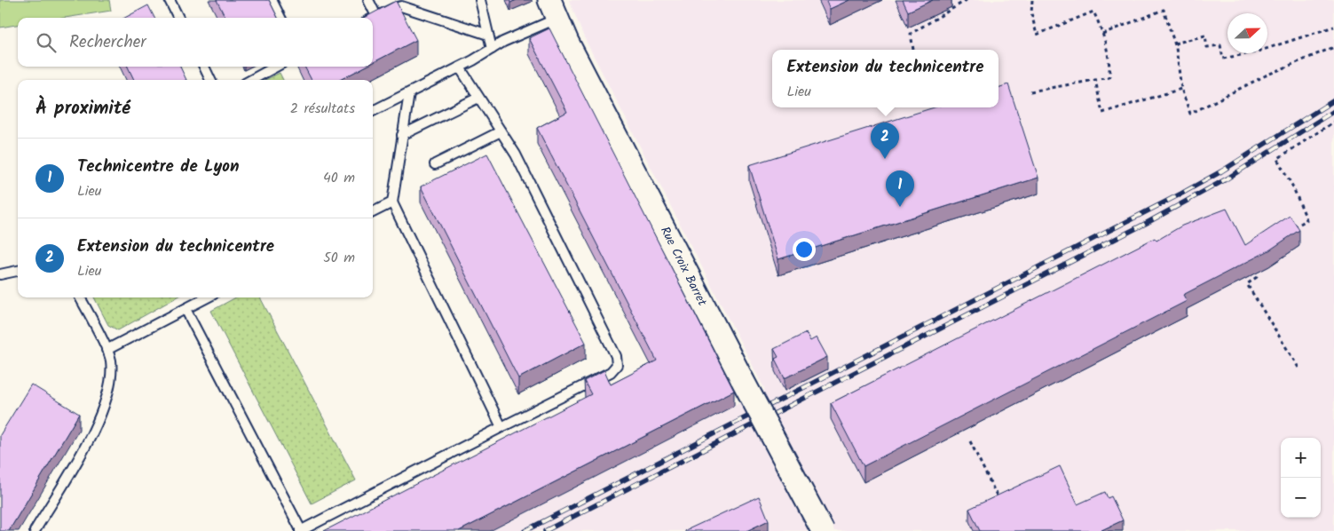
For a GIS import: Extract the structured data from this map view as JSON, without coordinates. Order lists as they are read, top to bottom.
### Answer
{
  "streets": {
    "street": ["Rue Croix Barret"]
  },
  "north": "right",
  "page": {
    "search": "Rechercher",
    "popup": ["Extension du technicentre", "Lieu"],
    "heading": ["À proximité", "2 résultats"],
    "pins": ["2", "1"],
    "list": [
      {
        "mark": "1",
        "name": "Technicentre de Lyon",
        "note": "Lieu",
        "value": "40 m"
      },
      {
        "mark": "2",
        "name": "Extension du technicentre",
        "note": "Lieu",
        "value": "50 m"
      }
    ],
    "map_buttons": ["+", "−"]
  }
}
